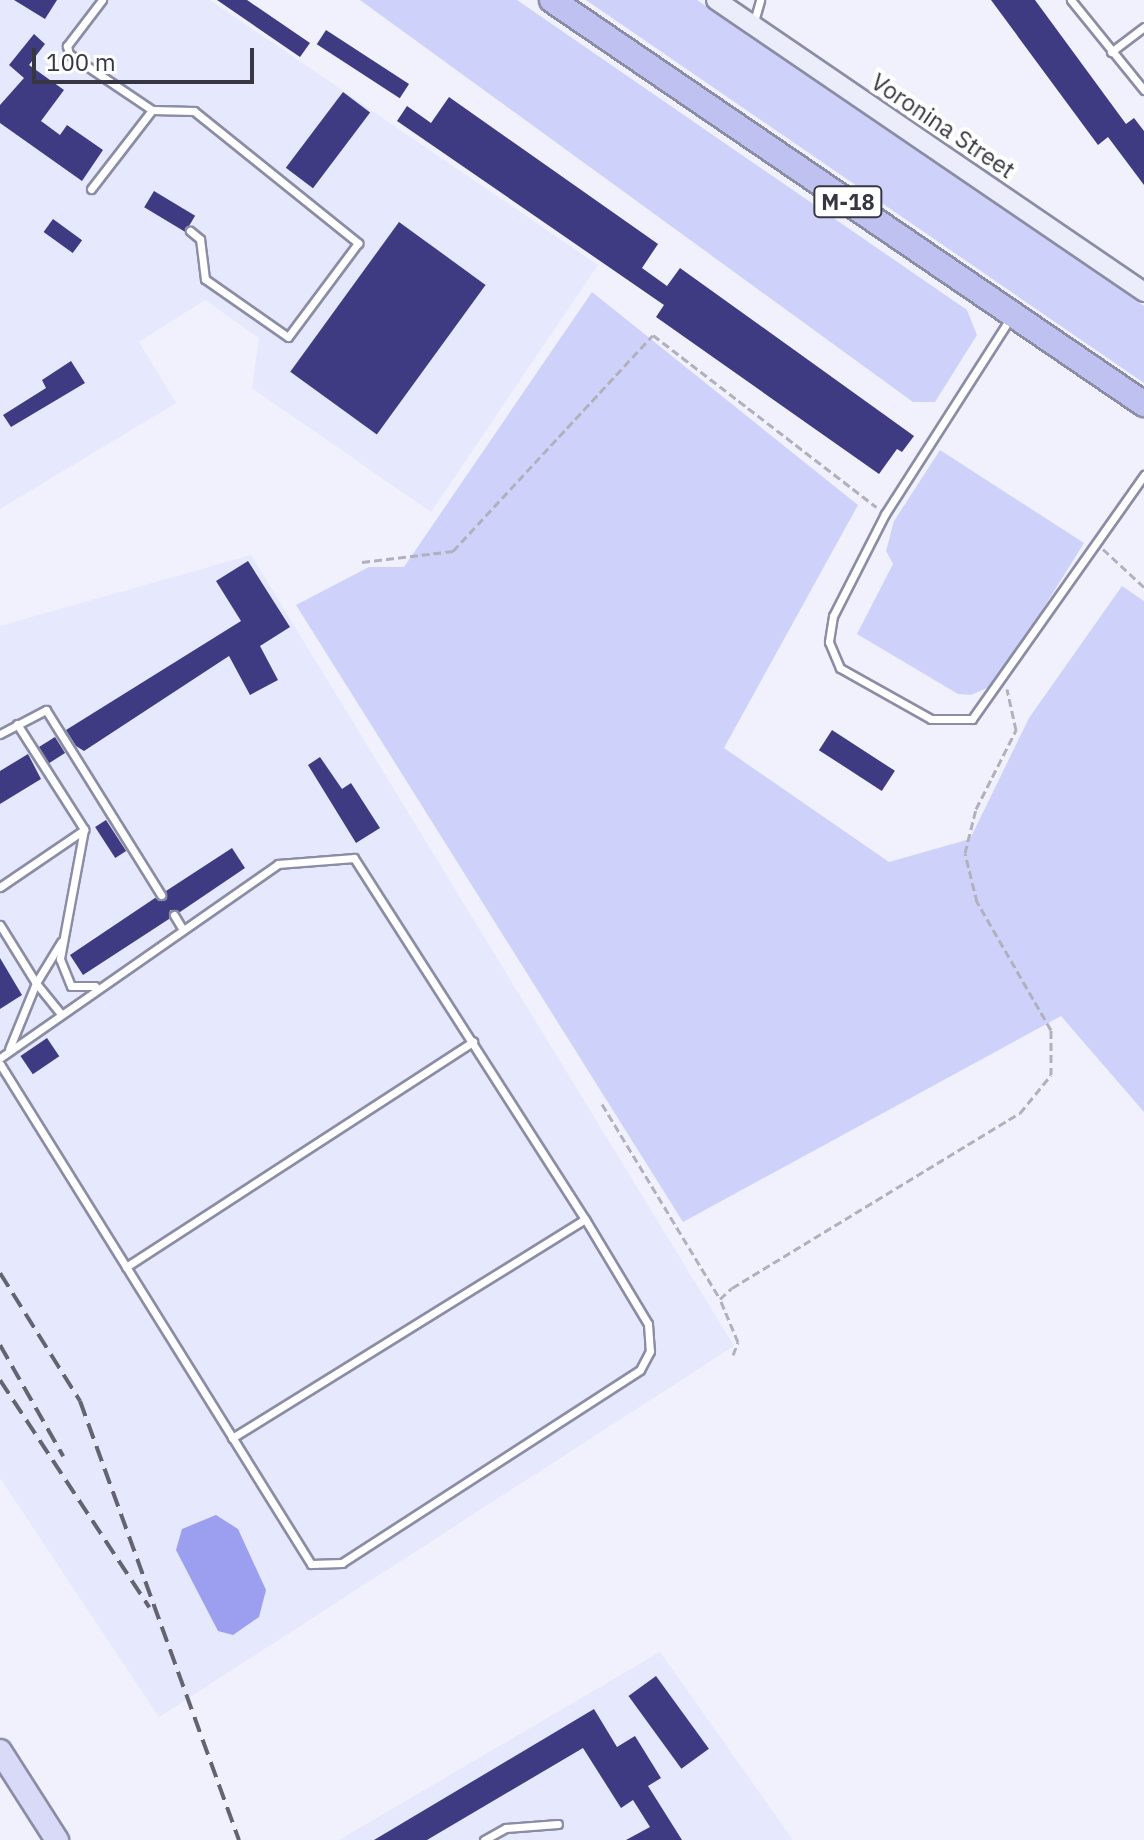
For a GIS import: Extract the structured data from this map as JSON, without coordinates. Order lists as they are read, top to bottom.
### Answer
{
  "streets": {
    "highway": ["М-18"],
    "street": ["Voronina Street"]
  },
  "scale_bar": "100 m"
}
